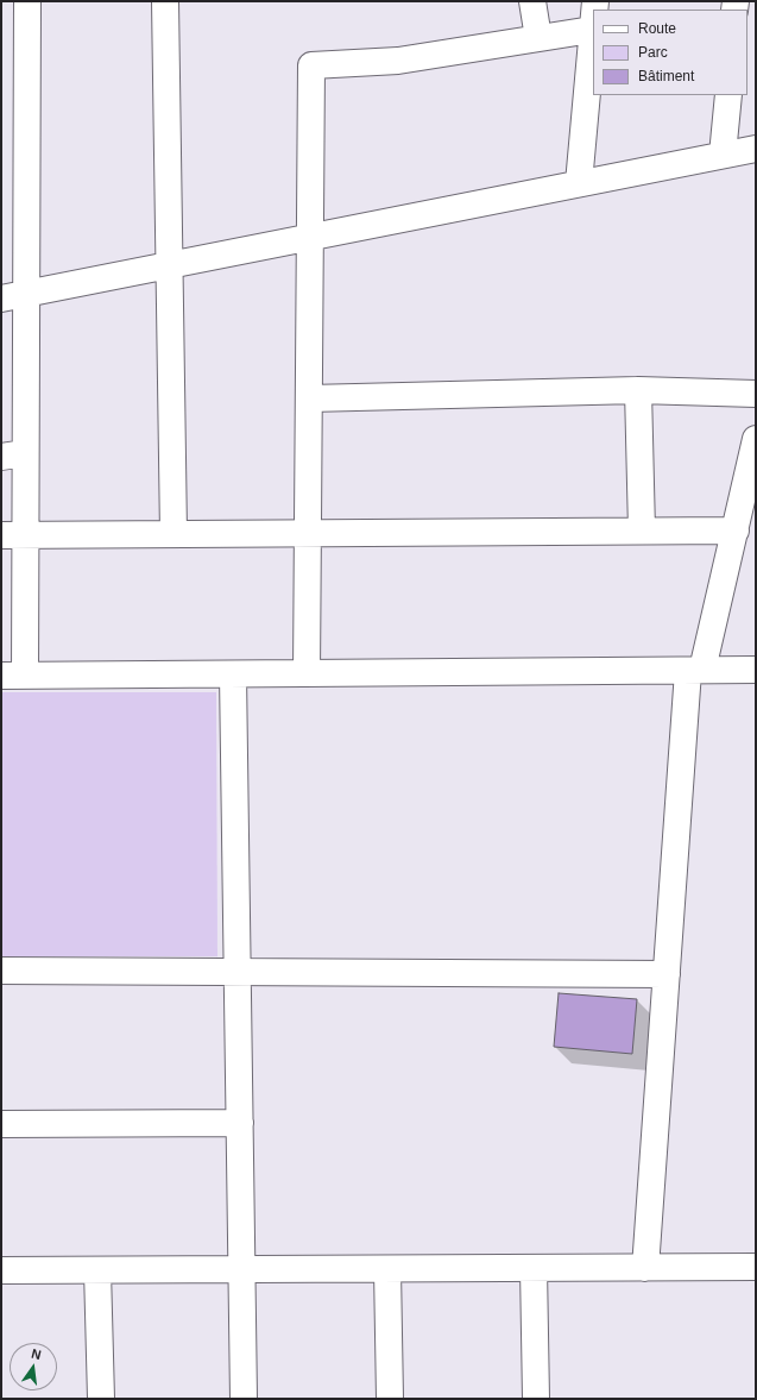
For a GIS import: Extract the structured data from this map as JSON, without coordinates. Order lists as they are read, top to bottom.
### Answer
{
  "legend": ["Route", "Parc", "Bâtiment"],
  "north": "top"
}
